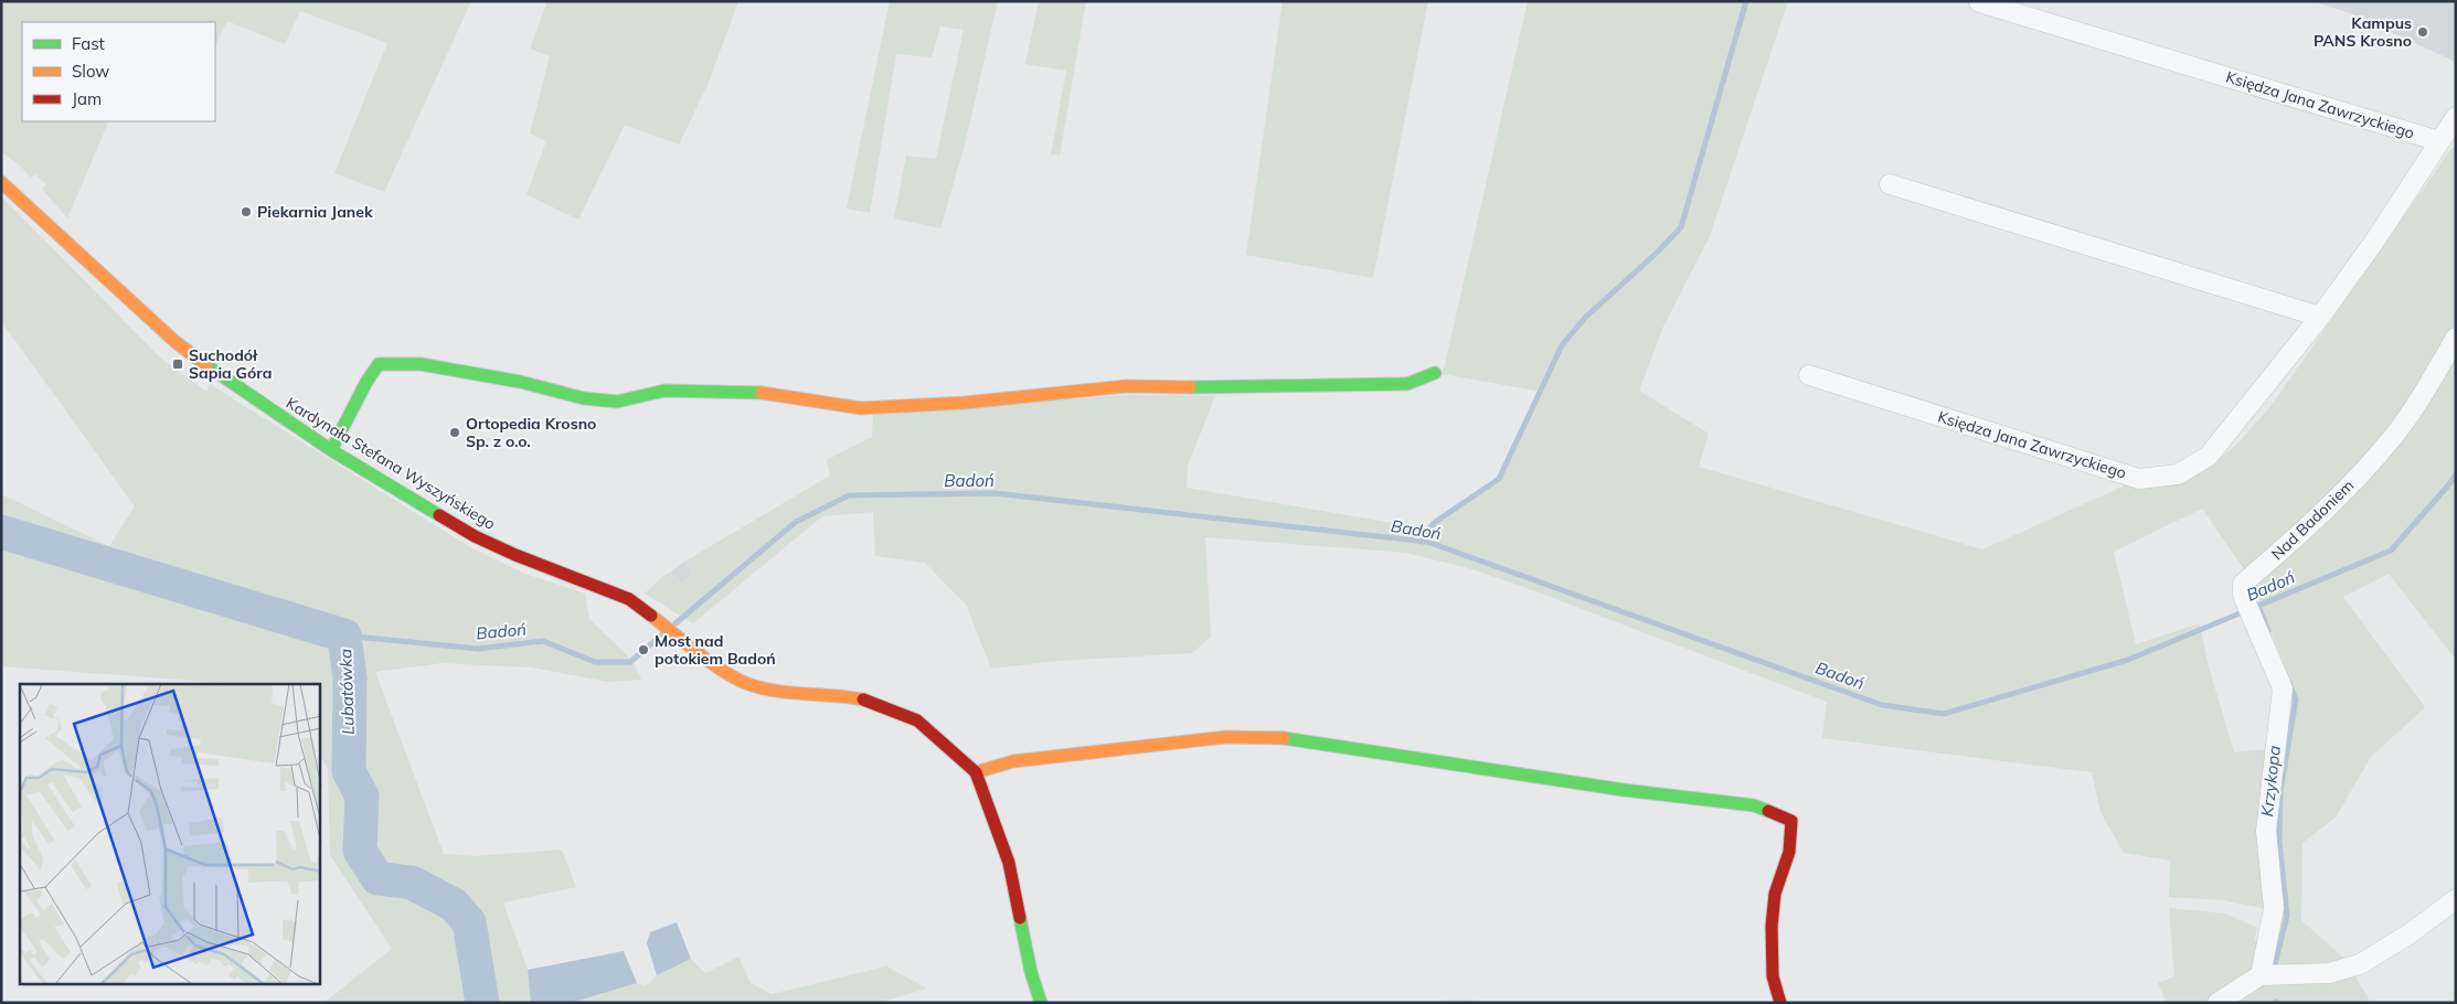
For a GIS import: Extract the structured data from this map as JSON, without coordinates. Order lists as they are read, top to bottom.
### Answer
{
  "streets": {
    "street": ["Księdza Jana Zawrzyckiego", "Kardynała Stefana Wyszyńskiego", "Nad Badoniem"]
  },
  "water": ["Badoń", "Lubatówka", "Krzykopa"],
  "places": {
    "other": [
      "Kampus PANS Krosno",
      "Piekarnia Janek",
      "Ortopedia Krosno Sp. z o.o.",
      "Most nad potokiem Badoń"
    ],
    "transit": ["Suchodół Sapia Góra"]
  },
  "legend": ["Fast", "Slow", "Jam"]
}
